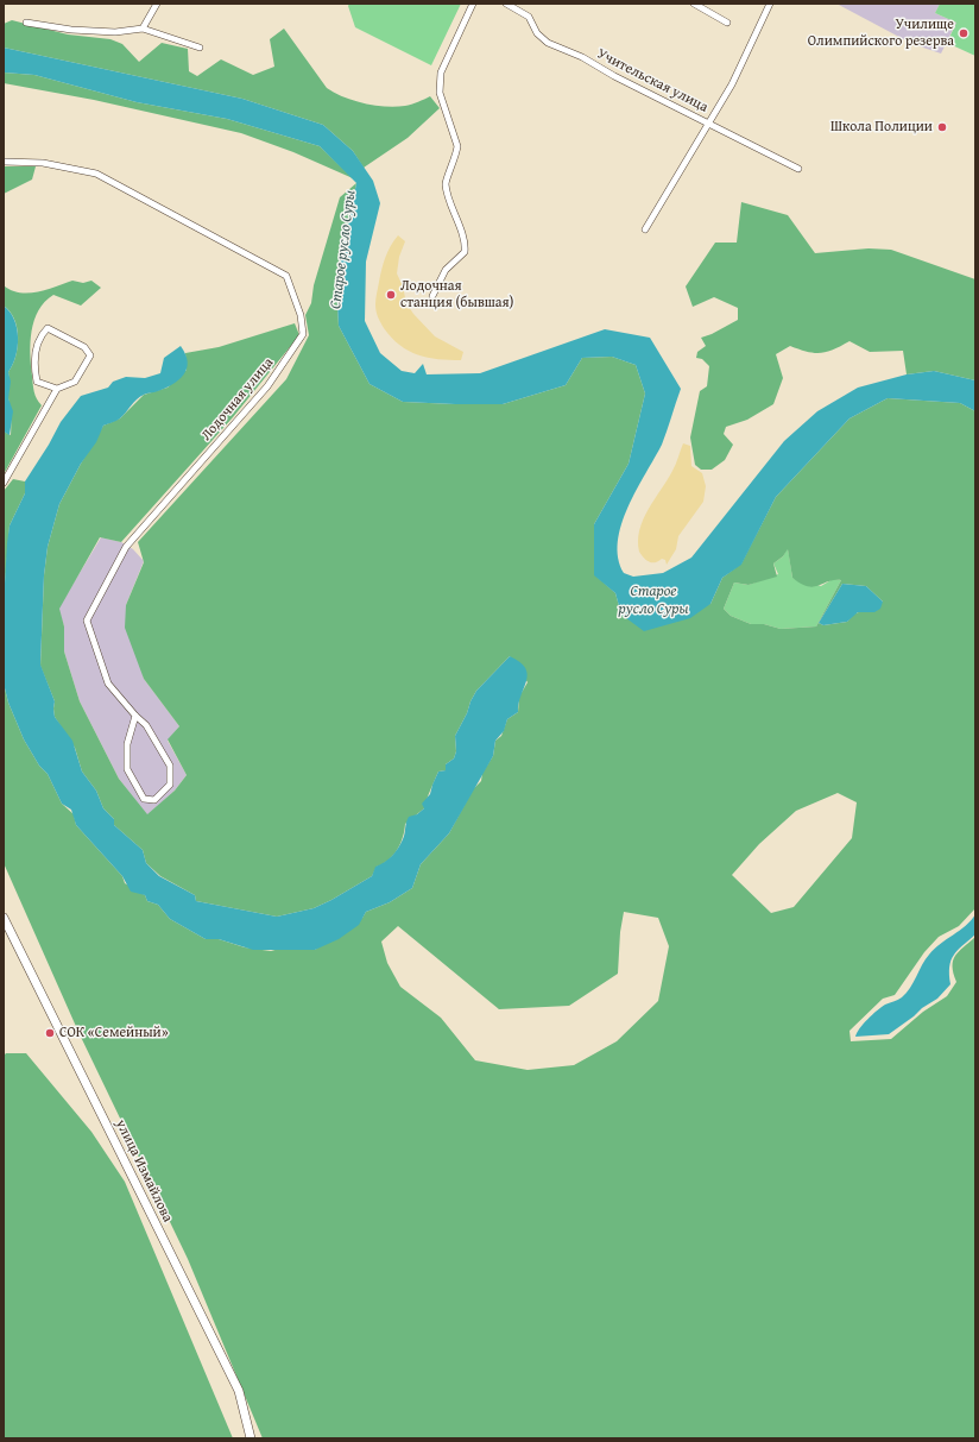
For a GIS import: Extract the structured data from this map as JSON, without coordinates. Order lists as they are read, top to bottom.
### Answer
{
  "streets": {
    "main road": ["улица Измайлова"],
    "street": ["Учительская улица", "Лодочная улица"]
  },
  "water": ["Старое русло Суры"],
  "places": [
    "Училище Олимпийского резерва",
    "Школа Полиции",
    "Лодочная станция (бывшая)",
    "СОК «Семейный»"
  ]
}
